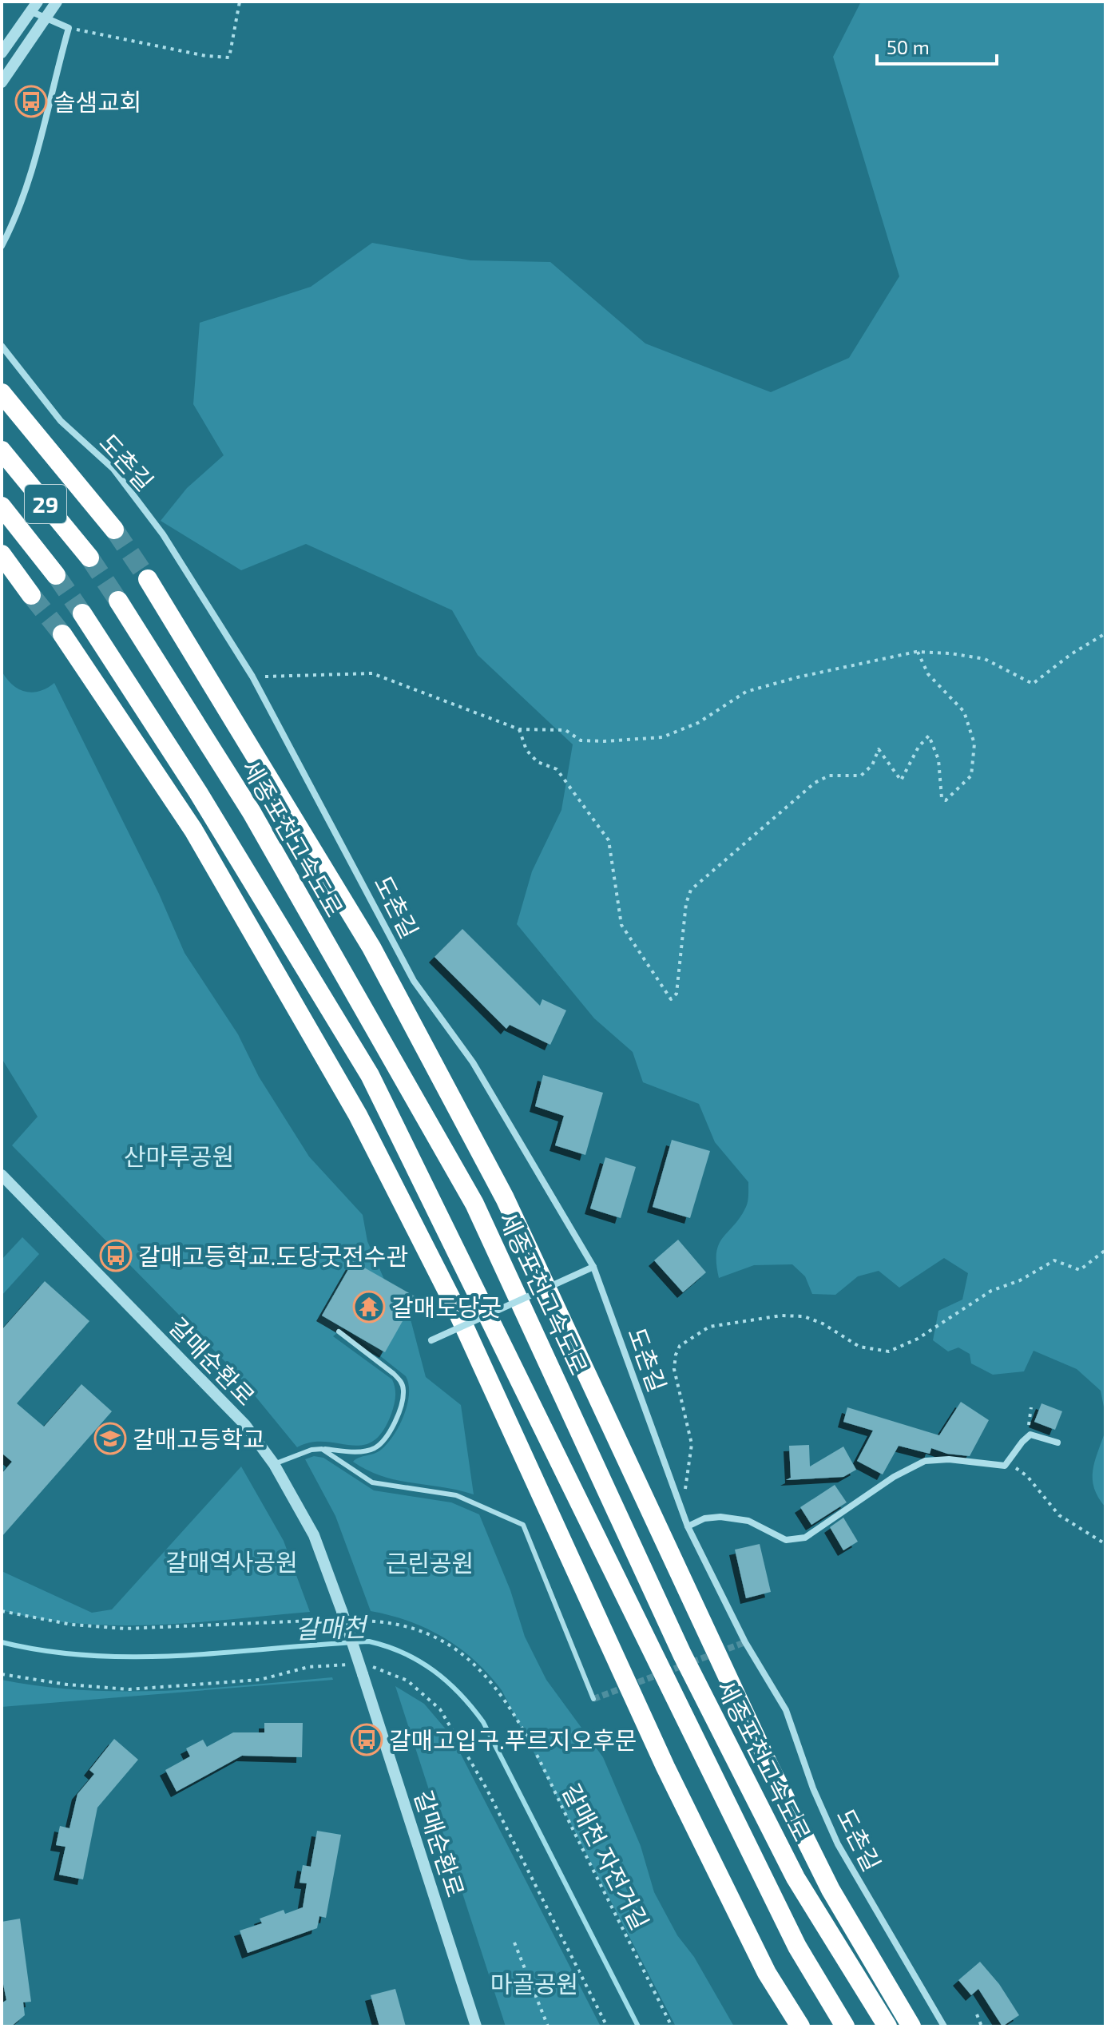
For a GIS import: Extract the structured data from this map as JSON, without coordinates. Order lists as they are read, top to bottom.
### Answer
{
  "streets": {
    "highway": ["29", "세종포천고속도로"],
    "street": ["도촌길", "갈매순환로"],
    "path": ["갈매천 자전거길"]
  },
  "water": ["갈매천"],
  "parks": [
    "산마루공원",
    "갈매역사공원",
    "근린공원",
    "마골공원"
  ],
  "places": {
    "bus stop": ["솔샘교회", "갈매고등학교.도당굿전수관", "갈매고입구.푸르지오후문"],
    "temple": ["갈매도당굿"],
    "school or university": ["갈매고등학교"]
  },
  "scale_bar": "50 m"
}
